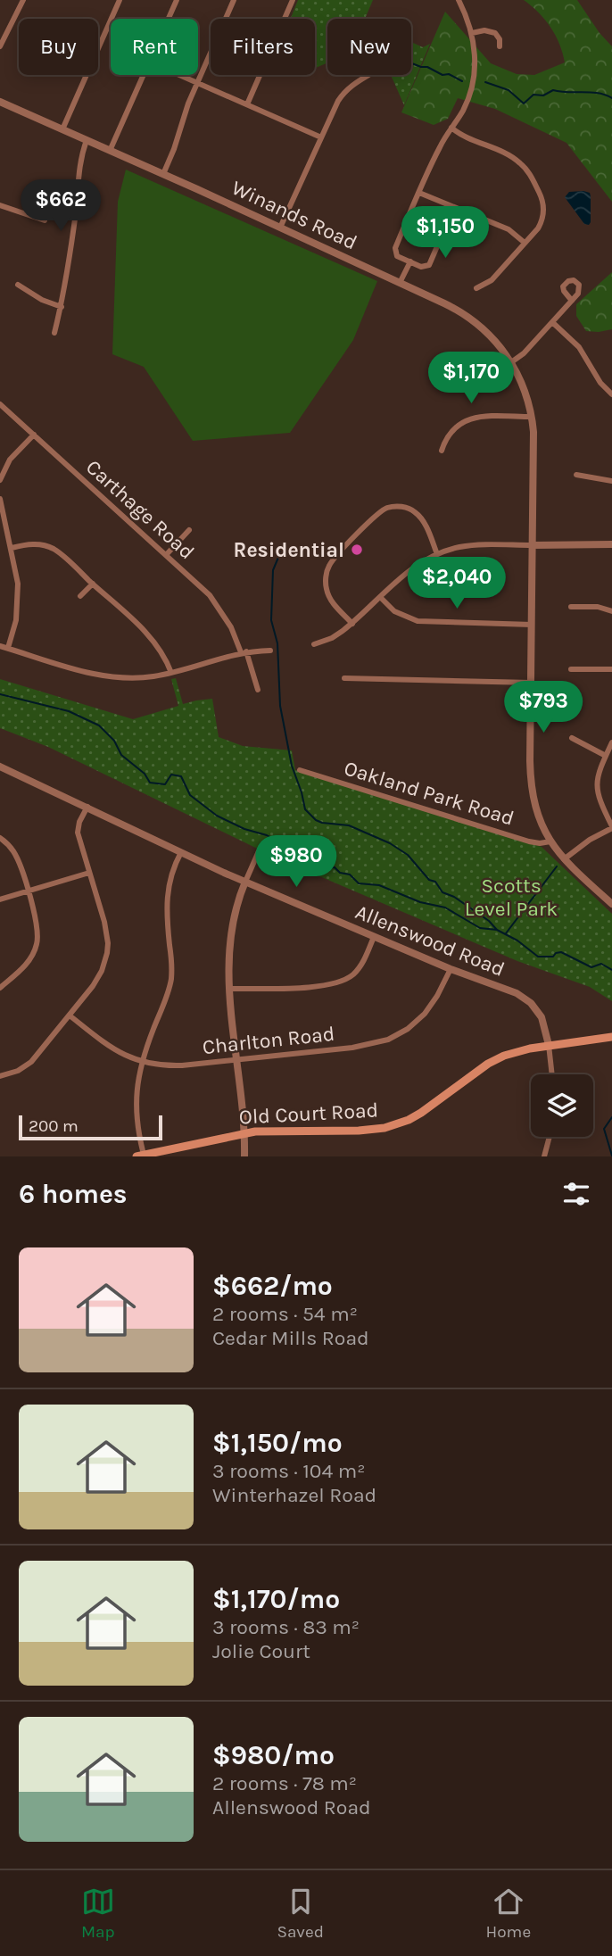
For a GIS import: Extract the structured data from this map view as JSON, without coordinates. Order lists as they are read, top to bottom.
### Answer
{
  "streets": {
    "main road": ["Old Court Road"],
    "street": [
      "Winands Road",
      "Carthage Road",
      "Oakland Park Road",
      "Allenswood Road",
      "Charlton Road"
    ]
  },
  "crossings": [
    ["Winands Road", "Oakland Park Road"],
    ["Allenswood Road", "Charlton Road"],
    ["Allenswood Road", "Old Court Road"]
  ],
  "parks": ["Scotts Level Park"],
  "places": ["Residential"],
  "scale_bar": "200 m",
  "page": {
    "chip": [
      "Buy",
      "Rent",
      "Filters",
      "New"
    ],
    "price": [
      "$662",
      "$1,150",
      "$1,170",
      "$2,040",
      "$793",
      "$980"
    ],
    "scale": "200 m",
    "heading": "6 homes",
    "list": [
      {
        "name": "$662/mo",
        "note": "2 rooms · 54 m² · Cedar Mills Road"
      },
      {
        "name": "$1,150/mo",
        "note": "3 rooms · 104 m² · Winterhazel Road"
      },
      {
        "name": "$1,170/mo",
        "note": "3 rooms · 83 m² · Jolie Court"
      },
      {
        "name": "$980/mo",
        "note": "2 rooms · 78 m² · Allenswood Road"
      }
    ],
    "tabs": ["Map", "Saved", "Home"]
  }
}
